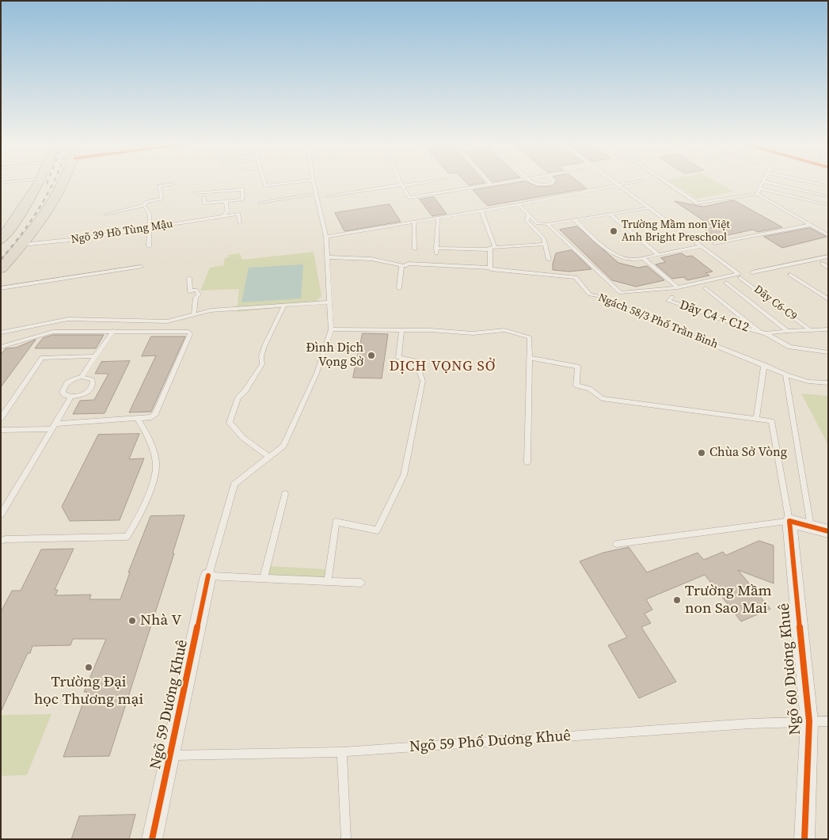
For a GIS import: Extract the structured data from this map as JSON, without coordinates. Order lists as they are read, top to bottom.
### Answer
{
  "streets": {
    "street": ["Ngõ 60 Dương Khuê", "Ngõ 59 Dương Khuê"],
    "lane": [
      "Ngõ 39 Hồ Tùng Mậu",
      "Dãy C6-C9",
      "Dãy C4 + C12",
      "Ngách 58/3 Phố Trần Bình",
      "Ngõ 59 Phố Dương Khuê"
    ]
  },
  "crossings": [
    ["Ngõ 60 Dương Khuê", "Ngõ 59 Phố Dương Khuê"],
    ["Ngõ 59 Dương Khuê", "Ngõ 59 Phố Dương Khuê"]
  ],
  "districts": ["DỊCH VỌNG SỞ"],
  "places": [
    "Trường Mầm non Việt Anh Bright Preschool",
    "Đình Dịch Vọng Sở",
    "Chùa Sở Vòng",
    "Trường Mầm non Sao Mai",
    "Nhà V",
    "Trường Đại học Thương mại"
  ]
}
